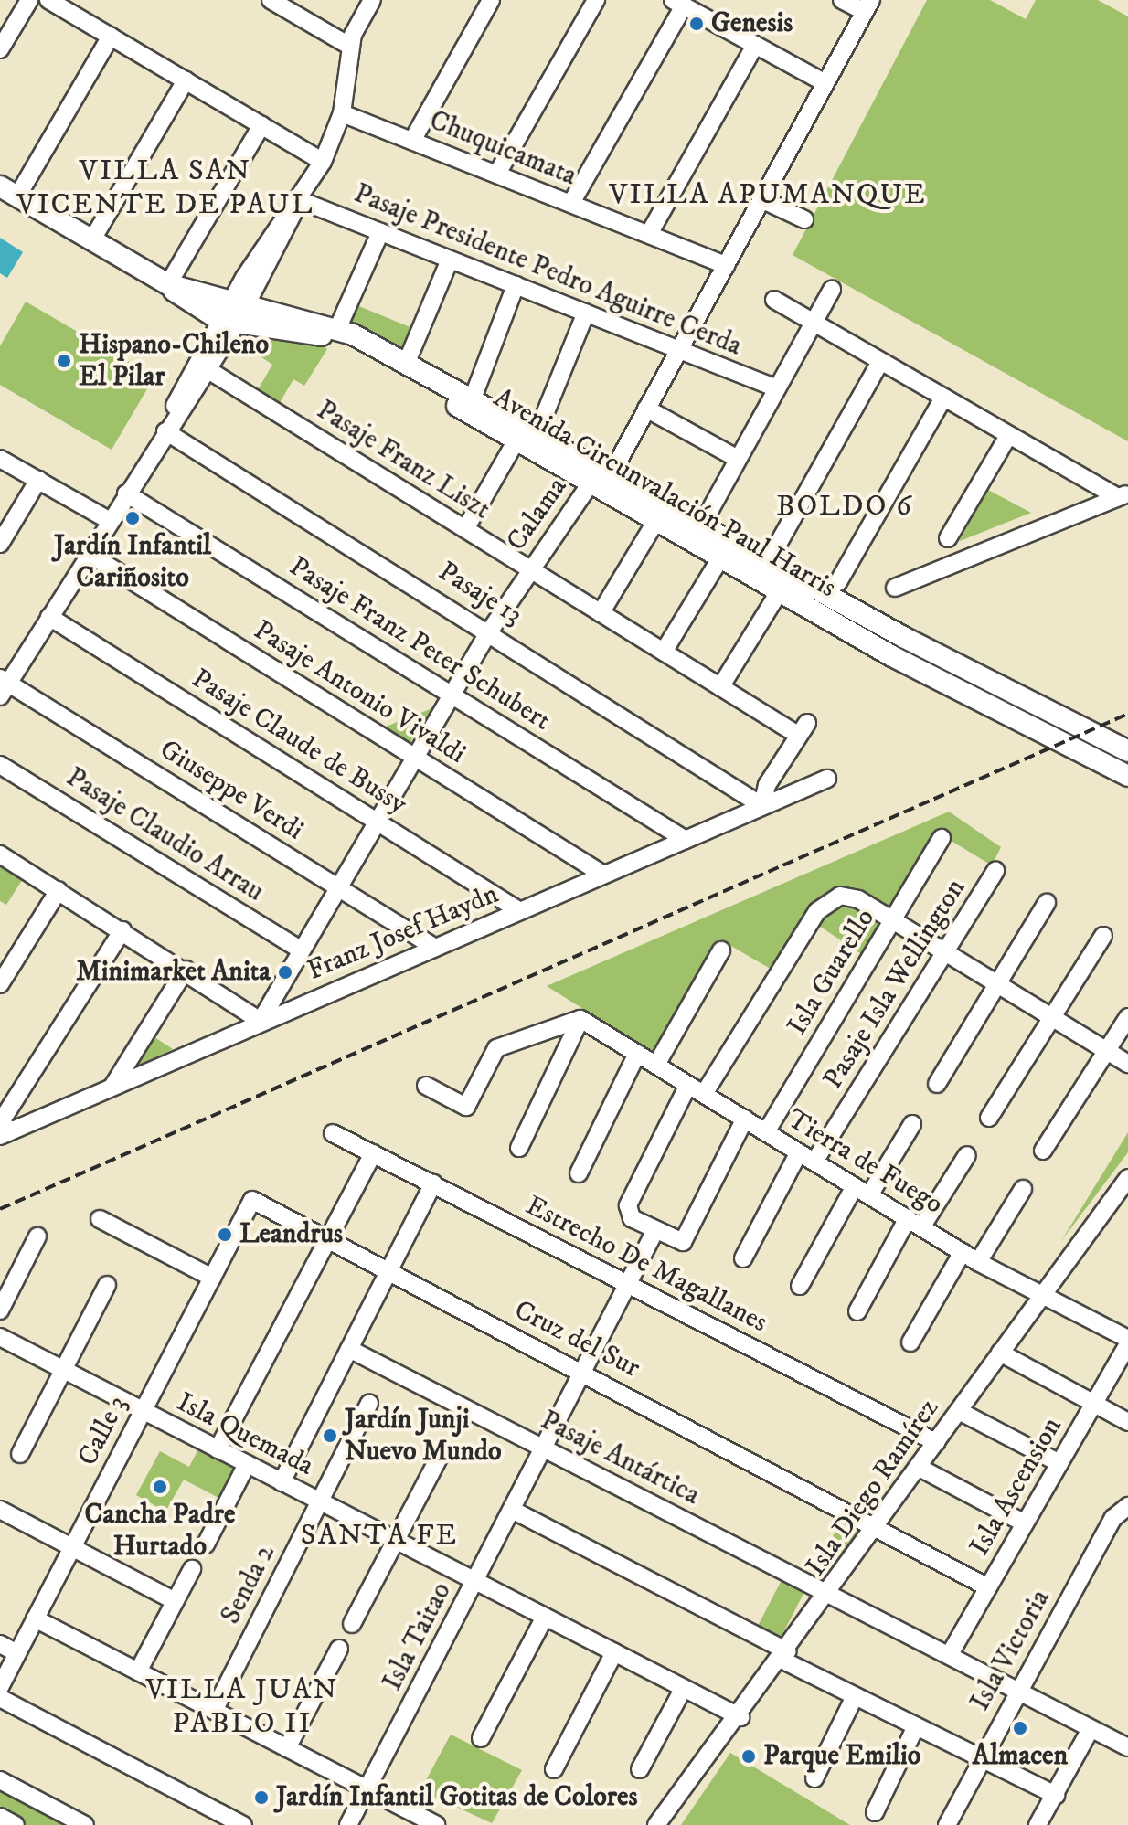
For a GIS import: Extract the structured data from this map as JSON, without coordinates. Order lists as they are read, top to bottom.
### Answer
{
  "streets": {
    "main road": ["Avenida Circunvalación Paul Harris"],
    "street": [
      "Chuquicamata",
      "Pasaje Presidente Pedro Aguirre Cerda",
      "Pasaje Franz Liszt",
      "Calama",
      "Pasaje 13",
      "Pasaje Franz Peter Schubert",
      "Pasaje Antonio Vivaldi",
      "Pasaje Claude de Bussy",
      "Giuseppe Verdi",
      "Pasaje Claudio Arrau",
      "Franz Josef Haydn",
      "Isla Guarello",
      "Pasaje Isla Wellington",
      "Tierra de Fuego",
      "Estrecho De Magallanes",
      "Cruz del Sur",
      "Calle 3",
      "Isla Quemada",
      "Pasaje Antártica",
      "Isla Ascension",
      "Isla Diego Ramírez",
      "Senda 2",
      "Isla Taitao",
      "Isla Victoria"
    ]
  },
  "crossings": [
    ["Chuquicamata", "Calama"],
    ["Pasaje Presidente Pedro Aguirre Cerda", "Calama"],
    ["Pasaje Franz Liszt", "Calama"],
    ["Pasaje Franz Liszt", "Pasaje 13"],
    ["Pasaje Franz Liszt", "Franz Josef Haydn"],
    ["Avenida Circunvalación Paul Harris", "Calama"],
    ["Calama", "Pasaje 13"],
    ["Calama", "Pasaje Franz Peter Schubert"],
    ["Calama", "Pasaje Antonio Vivaldi"],
    ["Calama", "Pasaje Claude de Bussy"],
    ["Calama", "Giuseppe Verdi"],
    ["Calama", "Pasaje Claudio Arrau"],
    ["Calama", "Franz Josef Haydn"],
    ["Pasaje 13", "Franz Josef Haydn"],
    ["Pasaje Franz Peter Schubert", "Franz Josef Haydn"],
    ["Pasaje Antonio Vivaldi", "Franz Josef Haydn"],
    ["Pasaje Claude de Bussy", "Franz Josef Haydn"],
    ["Giuseppe Verdi", "Franz Josef Haydn"],
    ["Isla Guarello", "Tierra de Fuego"],
    ["Pasaje Isla Wellington", "Tierra de Fuego"],
    ["Tierra de Fuego", "Isla Diego Ramírez"],
    ["Estrecho De Magallanes", "Isla Diego Ramírez"],
    ["Estrecho De Magallanes", "Isla Taitao"],
    ["Cruz del Sur", "Calle 3"],
    ["Cruz del Sur", "Isla Ascension"],
    ["Cruz del Sur", "Isla Diego Ramírez"],
    ["Cruz del Sur", "Isla Taitao"],
    ["Calle 3", "Isla Quemada"],
    ["Isla Quemada", "Isla Diego Ramírez"],
    ["Isla Quemada", "Senda 2"],
    ["Isla Quemada", "Isla Taitao"],
    ["Pasaje Antártica", "Isla Ascension"],
    ["Pasaje Antártica", "Isla Diego Ramírez"],
    ["Pasaje Antártica", "Isla Taitao"],
    ["Pasaje Antártica", "Isla Victoria"]
  ],
  "districts": [
    "VILLA SAN VICENTE DE PAUL",
    "VILLA APUMANQUE",
    "BOLDO 6",
    "SANTA FE",
    "VILLA JUAN PABLO II"
  ],
  "places": [
    "Genesis",
    "Hispano-Chileno El Pilar",
    "Jardín Infantil Cariñosito",
    "Minimarket Anita",
    "Leandrus",
    "Jardín Junji Nuevo Mundo",
    "Cancha Padre Hurtado",
    "Almacen",
    "Parque Emilio",
    "Jardín Infantil Gotitas de Colores"
  ]
}
